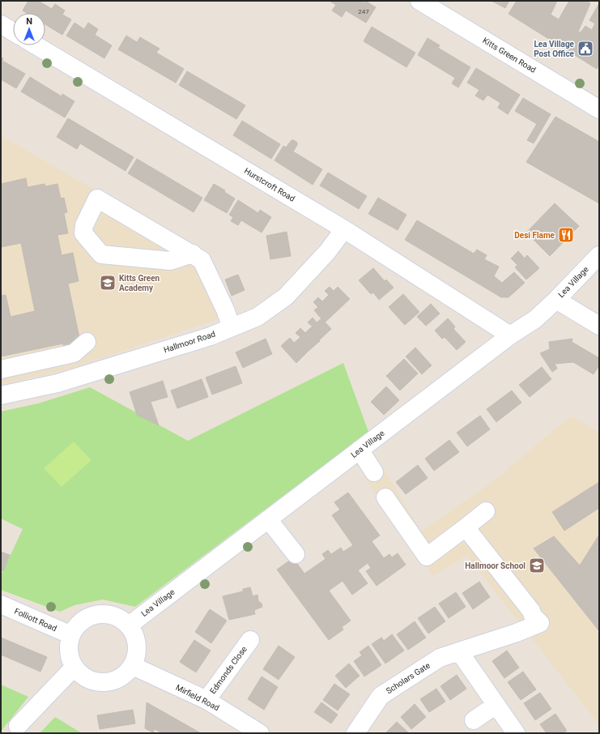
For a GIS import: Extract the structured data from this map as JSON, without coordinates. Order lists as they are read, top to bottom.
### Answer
{
  "streets": {
    "street": [
      "Kitts Green Road",
      "Hurstcroft Road",
      "Lea Village",
      "Hallmoor Road",
      "Folliott Road",
      "Edmonds Close",
      "Scholars Gate",
      "Mirfield Road"
    ]
  },
  "crossings": [
    ["Hurstcroft Road", "Lea Village"],
    ["Hurstcroft Road", "Hallmoor Road"],
    ["Lea Village", "Folliott Road"],
    ["Lea Village", "Mirfield Road"],
    ["Folliott Road", "Mirfield Road"],
    ["Edmonds Close", "Mirfield Road"]
  ],
  "places": {
    "public building": ["Lea Village Post Office"],
    "restaurant": ["Desi Flame"],
    "school or university": ["Kitts Green Academy", "Hallmoor School"]
  },
  "house_numbers": ["247"],
  "north": "top"
}
